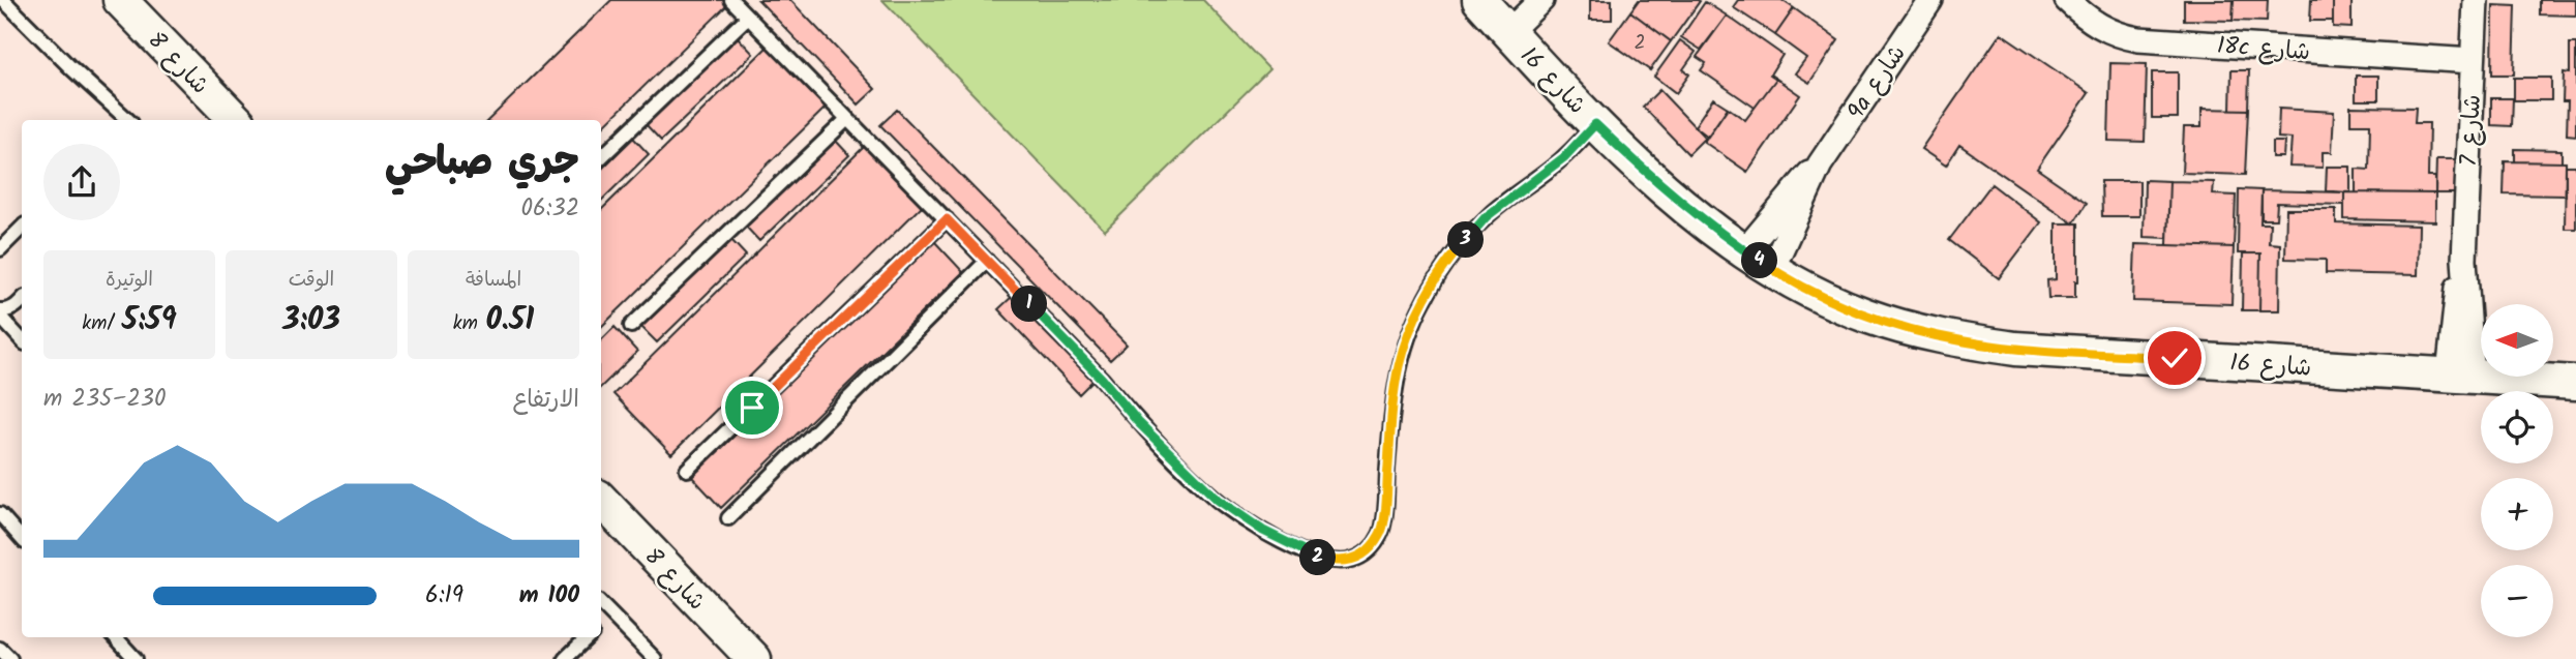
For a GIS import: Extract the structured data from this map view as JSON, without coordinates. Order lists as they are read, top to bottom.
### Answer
{
  "streets": {
    "street": [
      "18c شارع",
      "شارع 8",
      "شارع 16",
      "9a شارع",
      "شارع 7"
    ]
  },
  "crossings": [
    ["18c شارع", "شارع 7"],
    ["شارع 16", "9a شارع"],
    ["شارع 16", "شارع 7"]
  ],
  "house_numbers": ["2"],
  "north": "left",
  "page": {
    "heading": ["جري صباحي", "06:32"],
    "pins": [
      "3",
      "4",
      "1",
      "2"
    ],
    "stats": [
      ["المسافة", "0.51 km"],
      ["الوقت", "3:03"],
      ["الوتيرة", "5:59 /km"]
    ],
    "map_buttons": ["+", "−"],
    "chart": ["الارتفاع", "230–235 m"],
    "list": [
      {
        "name": "100 m",
        "note": "6:19"
      }
    ]
  }
}
